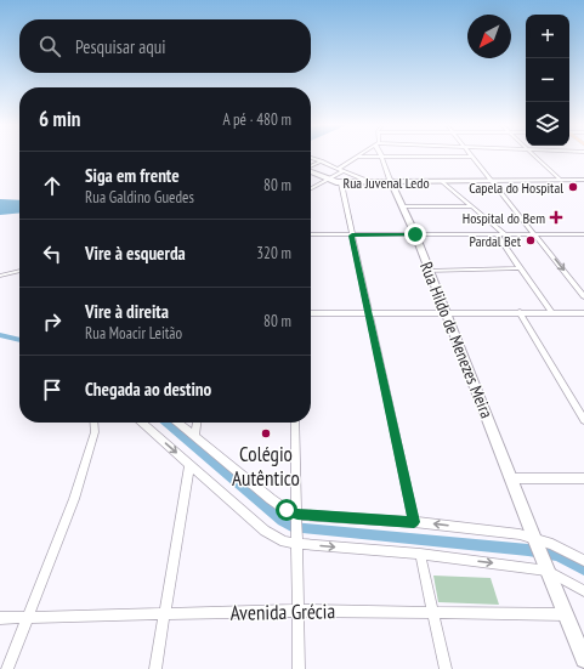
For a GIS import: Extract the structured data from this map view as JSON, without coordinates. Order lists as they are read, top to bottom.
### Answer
{
  "streets": {
    "main road": ["Rua Juvenal Ledo", "Rua Hildo de Menezes Meira"],
    "street": ["Avenida Grécia"]
  },
  "crossings": [
    ["Rua Juvenal Ledo", "Rua Hildo de Menezes Meira"],
    ["Rua Hildo de Menezes Meira", "Avenida Grécia"]
  ],
  "places": {
    "other": ["Capela do Hospital", "Pardal Bet", "Colégio Autêntico"],
    "health": ["Hospital do Bem"]
  },
  "north": "bottom left",
  "page": {
    "map_buttons": ["+", "−"],
    "search": "Pesquisar aqui",
    "heading": ["6 min", "A pé · 480 m"],
    "list": [
      ["Siga em frente", "Rua Galdino Guedes", "80 m"],
      ["Vire à esquerda", "320 m"],
      ["Vire à direita", "Rua Moacir Leitão", "80 m"],
      "Chegada ao destino"
    ]
  }
}
